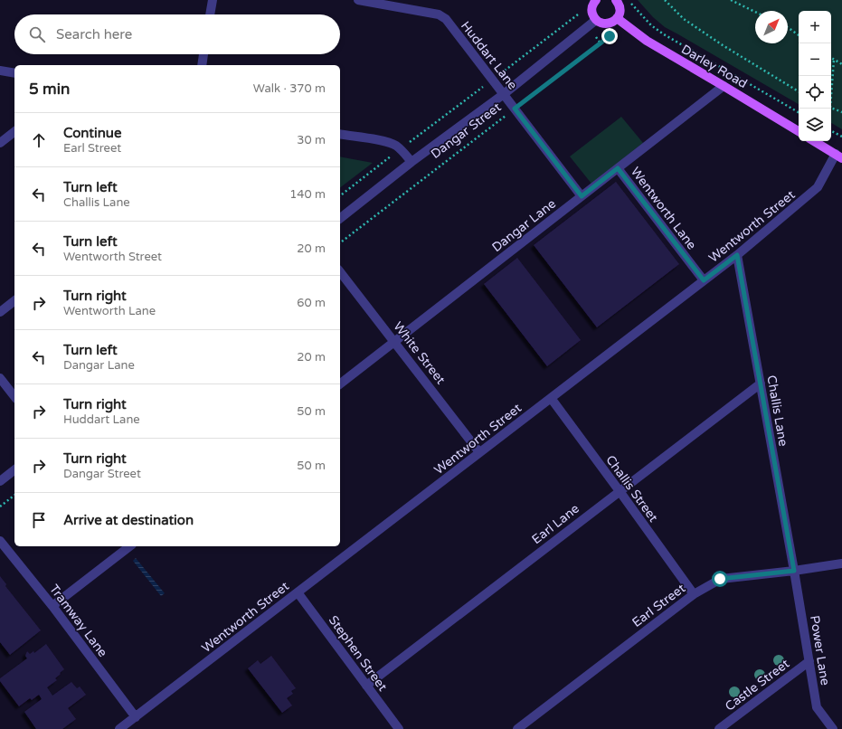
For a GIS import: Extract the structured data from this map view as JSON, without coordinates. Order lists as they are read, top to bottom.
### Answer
{
  "streets": {
    "main road": ["Darley Road"],
    "street": [
      "Huddart Lane",
      "Dangar Street",
      "Wentworth Lane",
      "Dangar Lane",
      "Wentworth Street",
      "White Street",
      "Challis Lane",
      "Challis Street",
      "Earl Lane",
      "Earl Street",
      "Tramway Lane",
      "Power Lane",
      "Stephen Street",
      "Castle Street"
    ]
  },
  "crossings": [
    ["Huddart Lane", "Dangar Street"],
    ["Huddart Lane", "Dangar Lane"],
    ["Darley Road", "Dangar Lane"],
    ["Wentworth Lane", "Dangar Lane"],
    ["Wentworth Lane", "Wentworth Street"],
    ["Dangar Lane", "White Street"],
    ["Wentworth Street", "White Street"],
    ["Wentworth Street", "Challis Lane"],
    ["Wentworth Street", "Challis Street"],
    ["Wentworth Street", "Tramway Lane"],
    ["Wentworth Street", "Stephen Street"],
    ["Challis Lane", "Earl Lane"],
    ["Challis Lane", "Earl Street"],
    ["Challis Lane", "Power Lane"],
    ["Challis Street", "Earl Lane"],
    ["Challis Street", "Earl Street"],
    ["Earl Lane", "Stephen Street"],
    ["Earl Street", "Power Lane"],
    ["Power Lane", "Castle Street"]
  ],
  "north": "top right",
  "page": {
    "map_buttons": ["+", "−"],
    "search": "Search here",
    "heading": ["5 min", "Walk · 370 m"],
    "list": [
      ["Continue", "Earl Street", "30 m"],
      ["Turn left", "Challis Lane", "140 m"],
      ["Turn left", "Wentworth Street", "20 m"],
      ["Turn right", "Wentworth Lane", "60 m"],
      ["Turn left", "Dangar Lane", "20 m"],
      ["Turn right", "Huddart Lane", "50 m"],
      ["Turn right", "Dangar Street", "50 m"],
      "Arrive at destination"
    ]
  }
}
